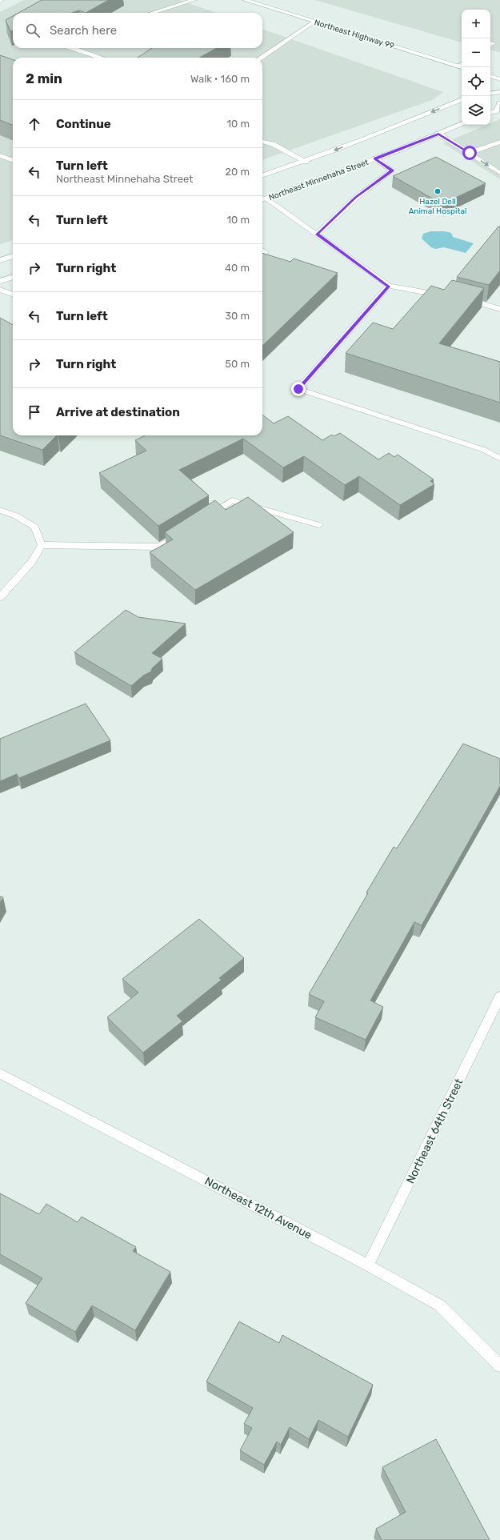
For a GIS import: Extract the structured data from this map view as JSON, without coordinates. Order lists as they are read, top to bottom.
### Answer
{
  "streets": {
    "main road": [
      "Northeast Highway 99",
      "Northeast Minnehaha Street",
      "Northeast 64th Street",
      "Northeast 12th Avenue"
    ]
  },
  "crossings": [
    ["Northeast 64th Street", "Northeast 12th Avenue"]
  ],
  "places": ["Hazel Dell Animal Hospital"],
  "page": {
    "map_buttons": ["+", "−"],
    "search": "Search here",
    "heading": ["2 min", "Walk · 160 m"],
    "list": [
      ["Continue", "10 m"],
      ["Turn left", "Northeast Minnehaha Street", "20 m"],
      ["Turn left", "10 m"],
      ["Turn right", "40 m"],
      ["Turn left", "30 m"],
      ["Turn right", "50 m"],
      "Arrive at destination"
    ]
  }
}
